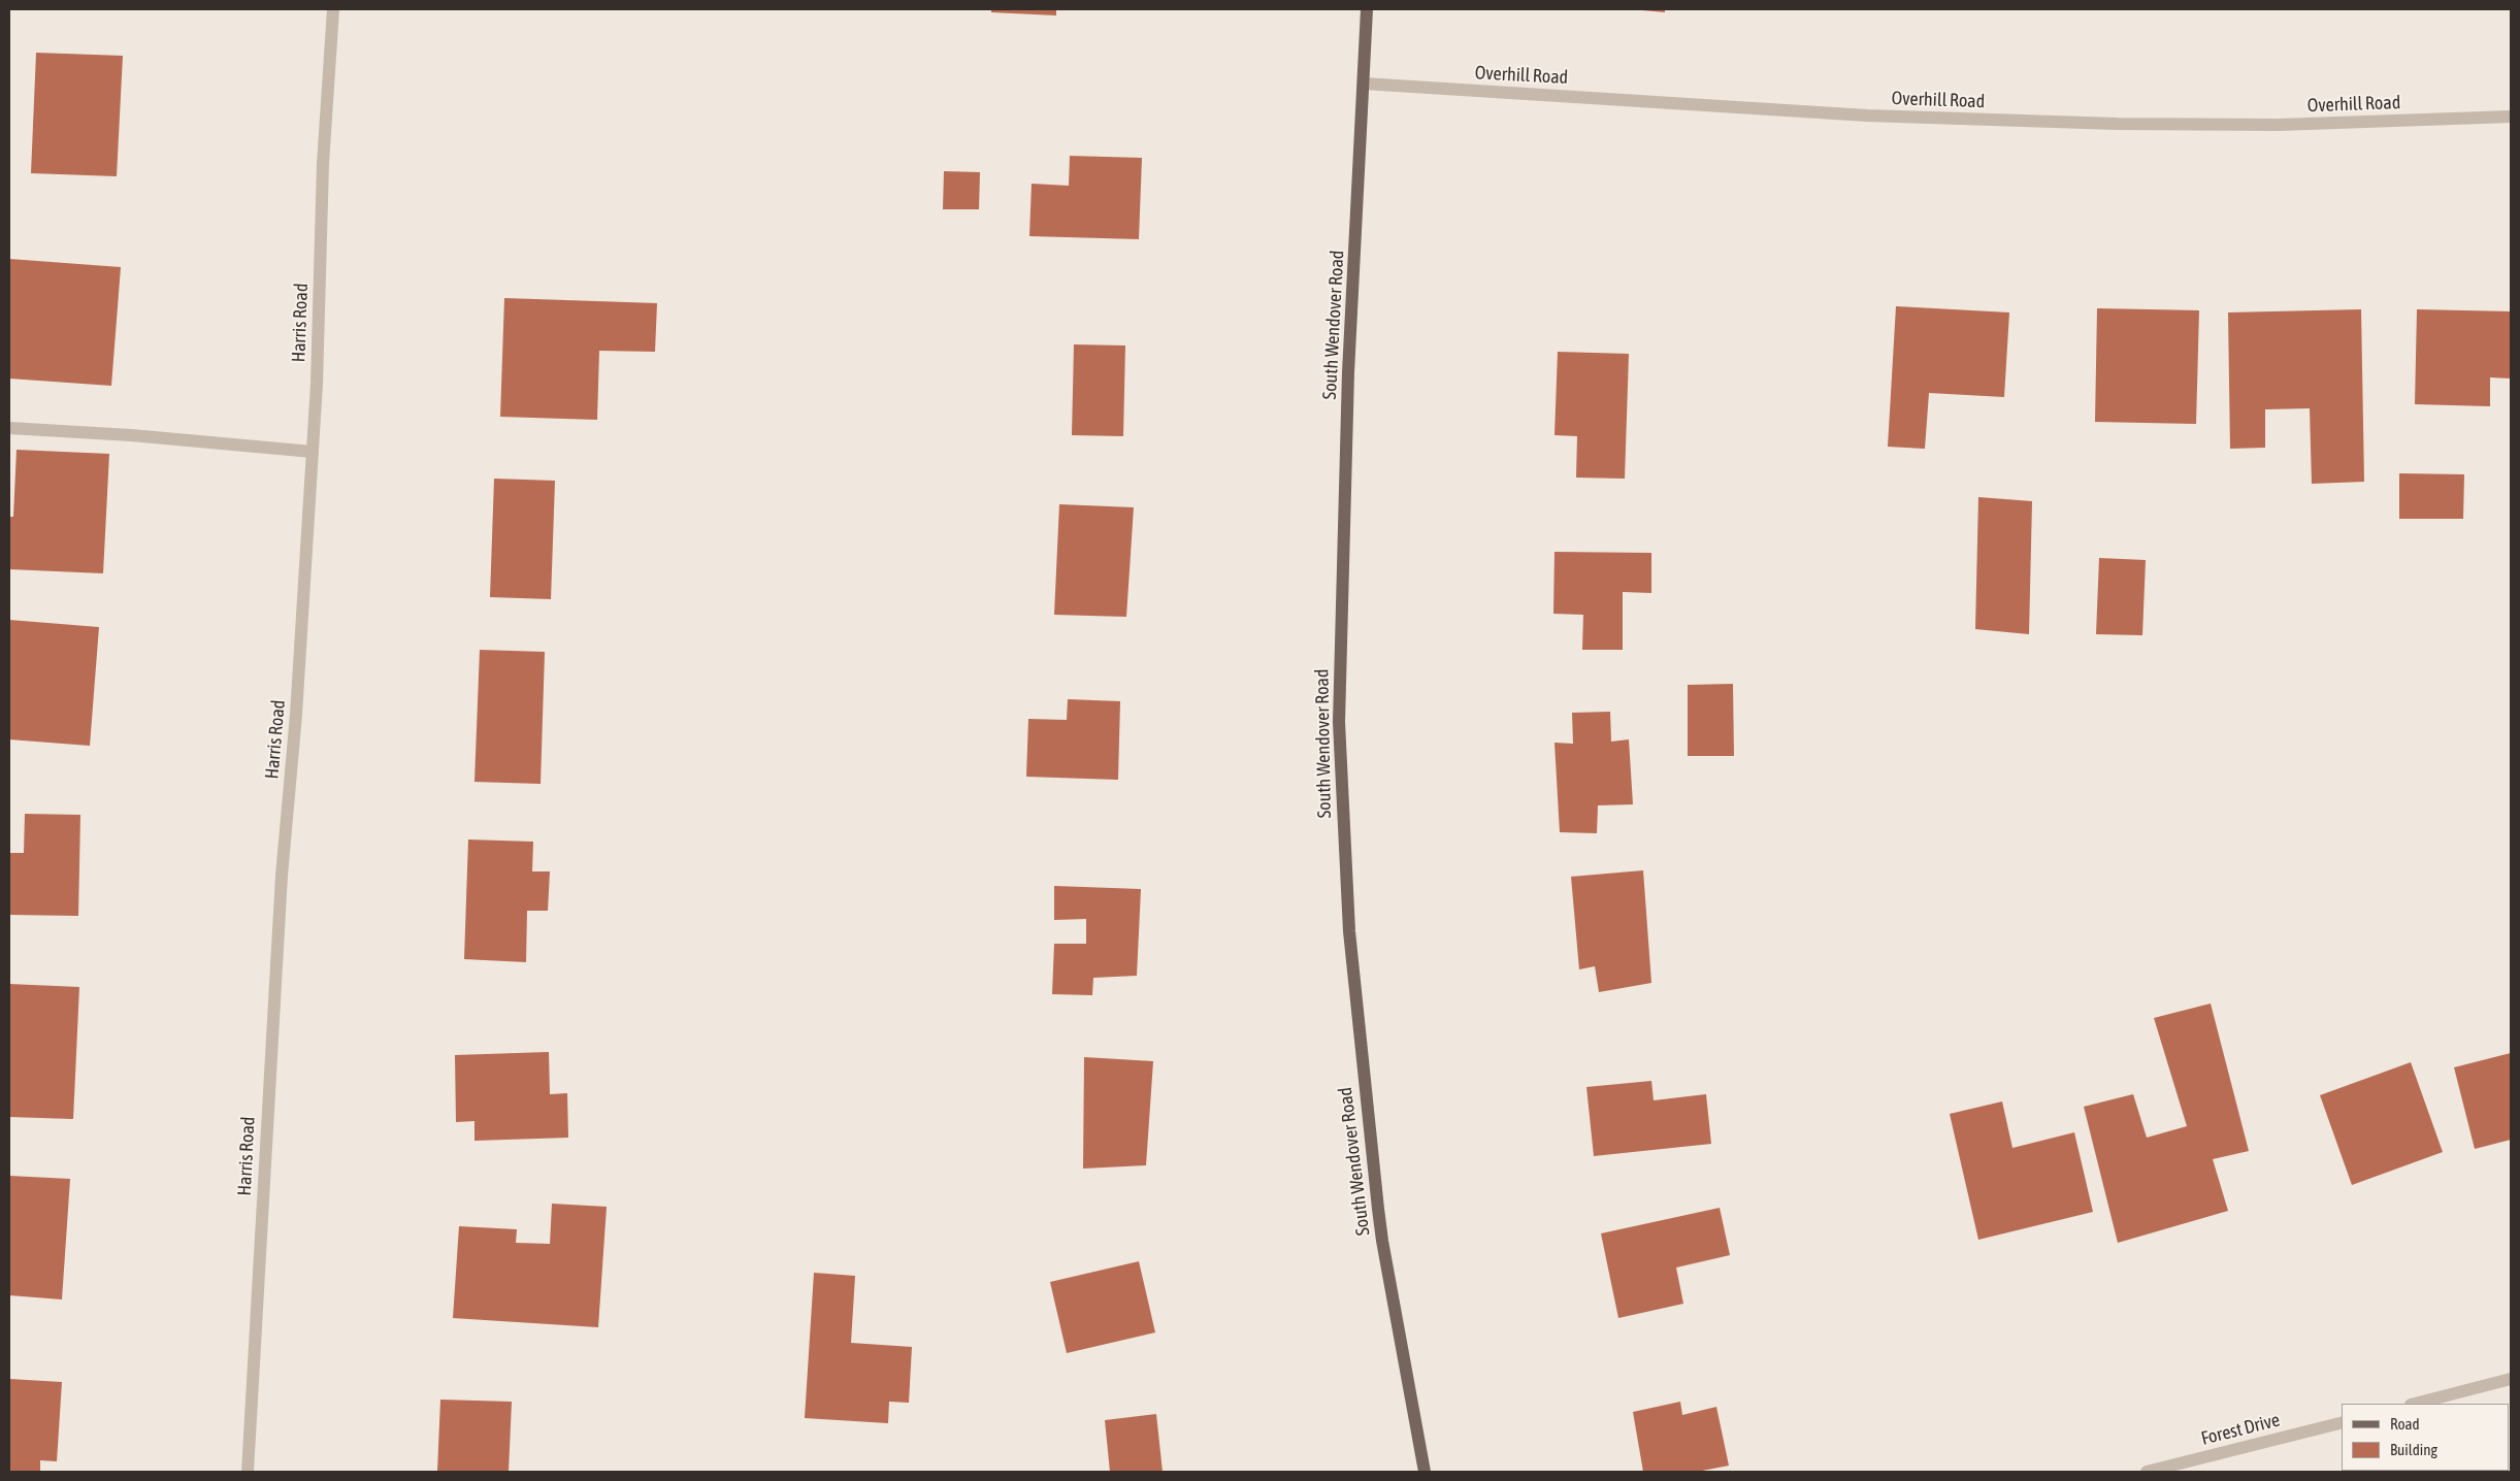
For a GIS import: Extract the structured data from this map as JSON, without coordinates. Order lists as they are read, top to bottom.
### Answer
{
  "streets": {
    "main road": ["South Wendover Road"],
    "street": ["Overhill Road", "Harris Road", "Forest Drive"]
  },
  "crossings": [
    ["Overhill Road", "South Wendover Road"]
  ],
  "legend": ["Road", "Building"]
}
